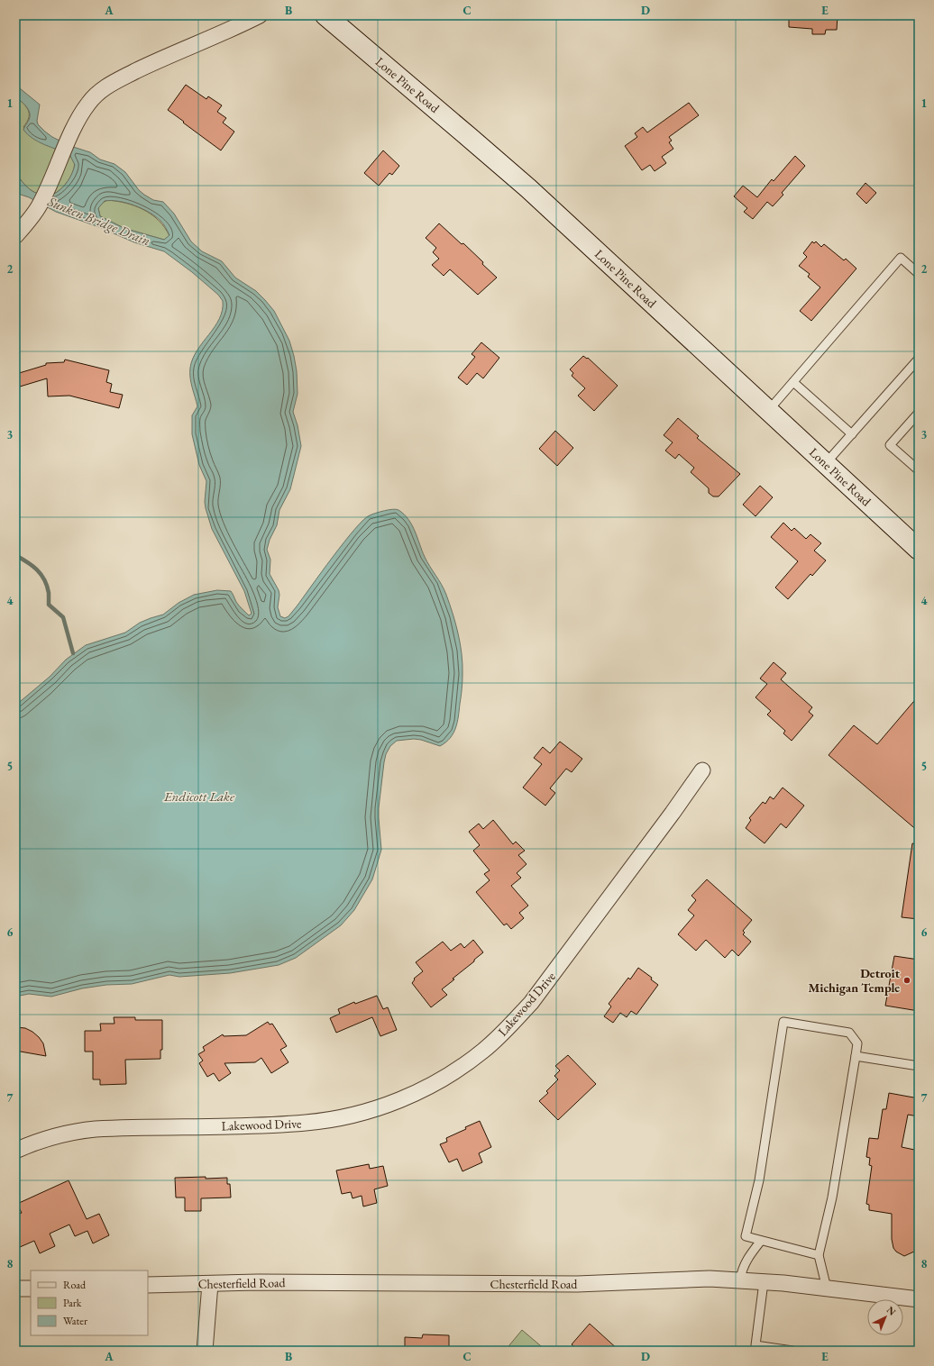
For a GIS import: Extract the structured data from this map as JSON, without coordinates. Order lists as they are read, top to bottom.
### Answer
{
  "streets": {
    "street": ["Lone Pine Road", "Lakewood Drive", "Chesterfield Road"]
  },
  "water": ["Sunken Bridge Drain", "Endicott Lake"],
  "places": ["Detroit Michigan Temple"],
  "legend": ["Road", "Park", "Water"],
  "north": "top right",
  "grid": {
    "columns": [
      "A",
      "B",
      "C",
      "D",
      "E"
    ],
    "rows": [
      "1",
      "2",
      "3",
      "4",
      "5",
      "6",
      "7",
      "8"
    ]
  }
}
